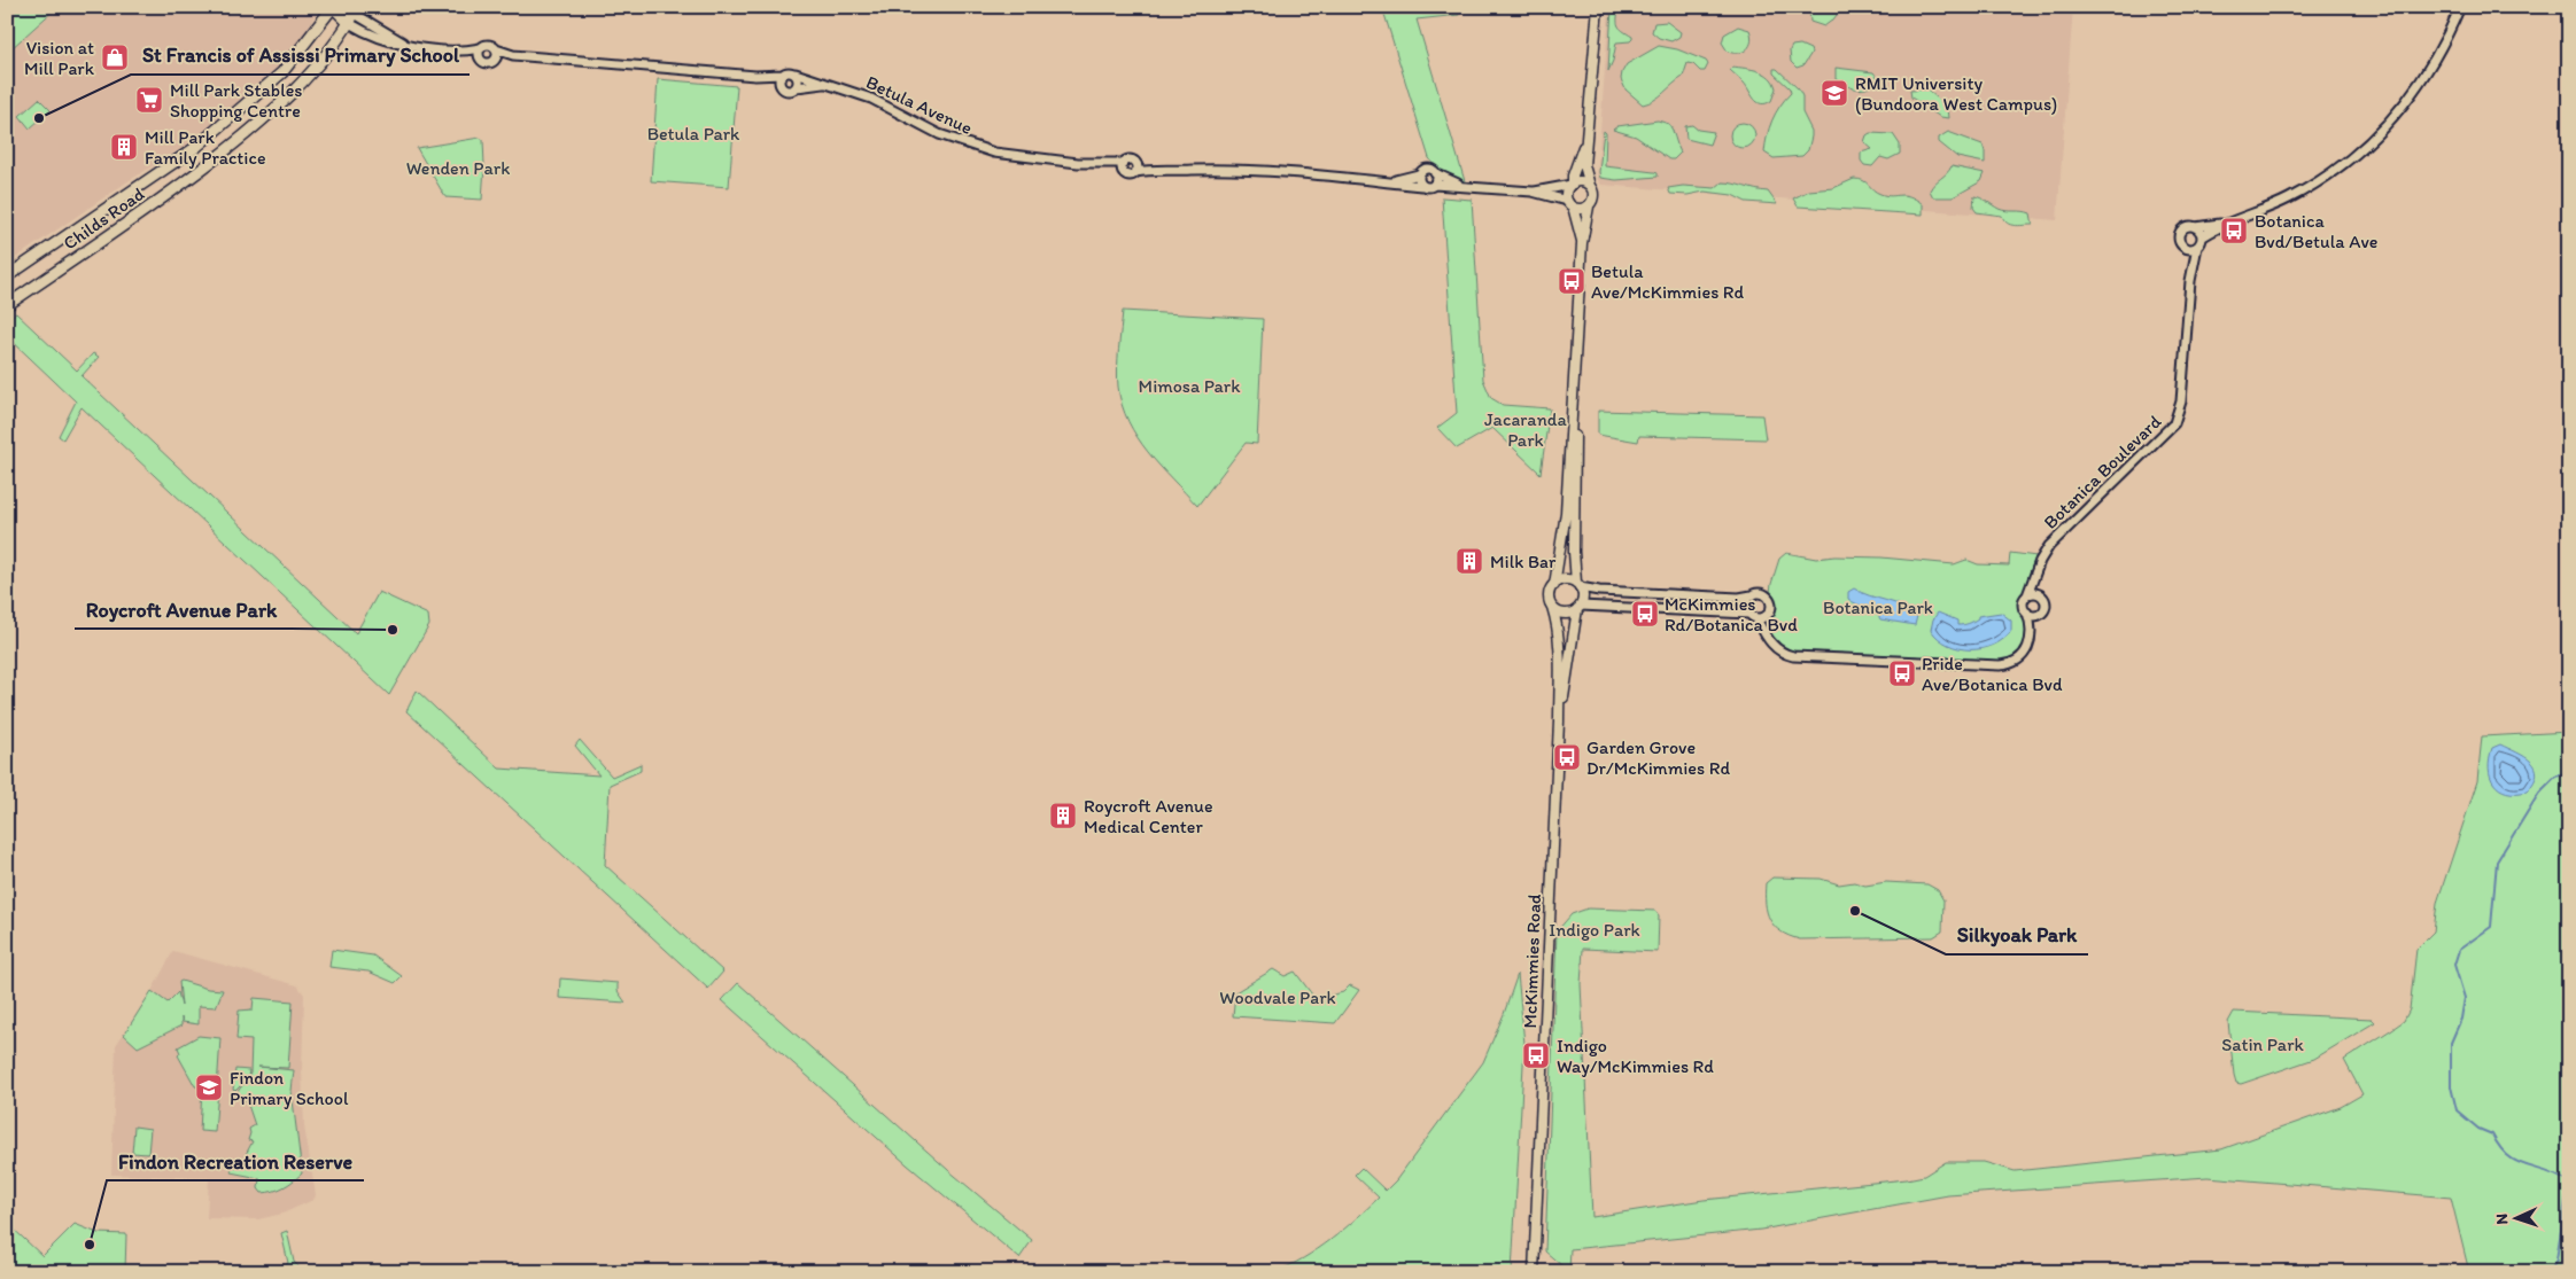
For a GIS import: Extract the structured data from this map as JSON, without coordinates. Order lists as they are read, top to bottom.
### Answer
{
  "streets": {
    "main road": ["Childs Road", "McKimmies Road"],
    "street": ["Betula Avenue", "Botanica Boulevard"]
  },
  "parks": [
    "Betula Park",
    "Wenden Park",
    "Mimosa Park",
    "Jacaranda Park",
    "Botanica Park",
    "Indigo Park",
    "Woodvale Park",
    "Satin Park"
  ],
  "places": {
    "shop": ["Vision at Mill Park"],
    "school or university": ["RMIT University (Bundoora West Campus)", "Findon Primary School"],
    "supermarket": ["Mill Park Stables Shopping Centre"],
    "other": [
      "St Francis of Assissi Primary School",
      "Roycroft Avenue Park",
      "Silkyoak Park",
      "Findon Recreation Reserve"
    ],
    "building": ["Mill Park Family Practice", "Milk Bar", "Roycroft Avenue Medical Center"],
    "bus stop": [
      "Botanica Bvd/Betula Ave",
      "Betula Ave/McKimmies Rd",
      "McKimmies Rd/Botanica Bvd",
      "Pride Ave/Botanica Bvd",
      "Garden Grove Dr/McKimmies Rd",
      "Indigo Way/McKimmies Rd"
    ]
  },
  "north": "left"
}
